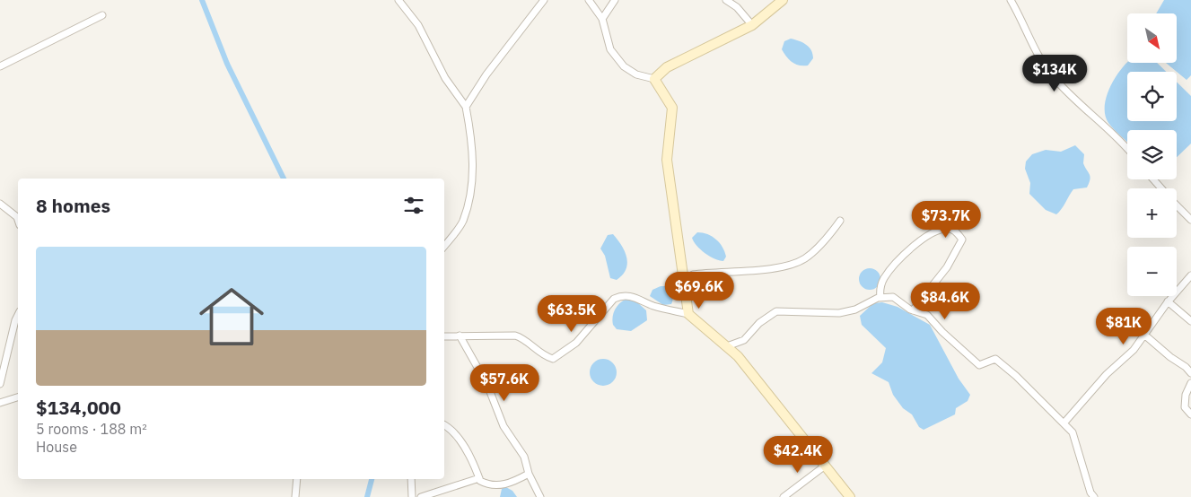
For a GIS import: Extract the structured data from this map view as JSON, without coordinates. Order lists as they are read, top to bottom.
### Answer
{
  "north": "bottom right",
  "page": {
    "map_buttons": ["+", "−"],
    "price": [
      "$134K",
      "$73.7K",
      "$69.6K",
      "$84.6K",
      "$63.5K",
      "$81K",
      "$57.6K",
      "$42.4K"
    ],
    "heading": "8 homes",
    "list": [
      {
        "name": "$134,000",
        "note": "5 rooms · 188 m² · House"
      }
    ]
  }
}
